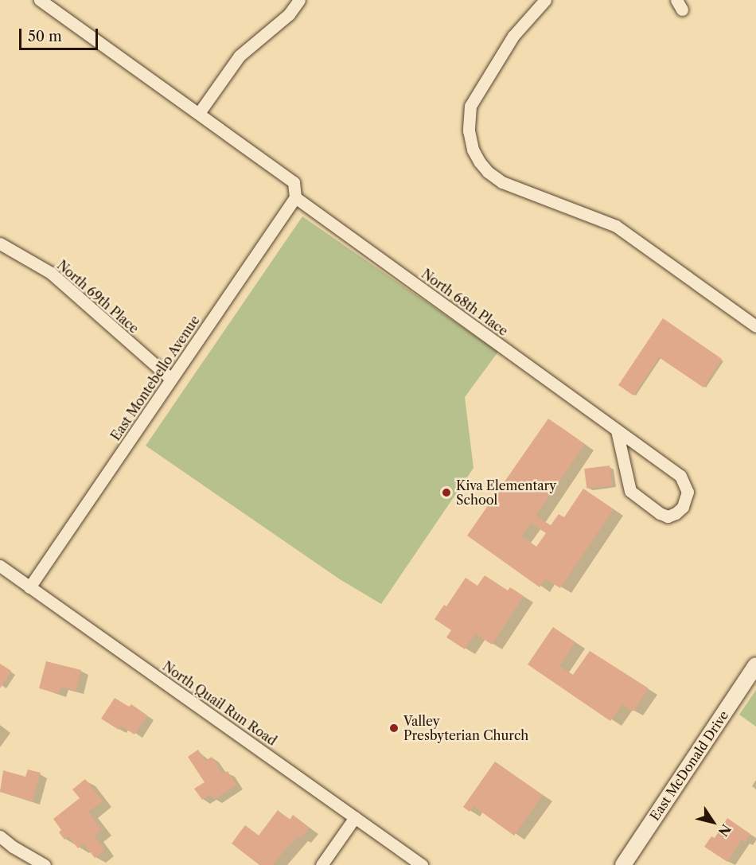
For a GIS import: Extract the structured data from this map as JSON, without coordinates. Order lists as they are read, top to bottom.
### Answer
{
  "streets": {
    "street": [
      "North 69th Place",
      "North 68th Place",
      "East Montebello Avenue",
      "North Quail Run Road",
      "East McDonald Drive"
    ]
  },
  "crossings": [
    ["North 69th Place", "East Montebello Avenue"],
    ["North 68th Place", "East Montebello Avenue"],
    ["East Montebello Avenue", "North Quail Run Road"]
  ],
  "places": ["Kiva Elementary School", "Valley Presbyterian Church"],
  "scale_bar": "50 m",
  "north": "bottom right"
}
